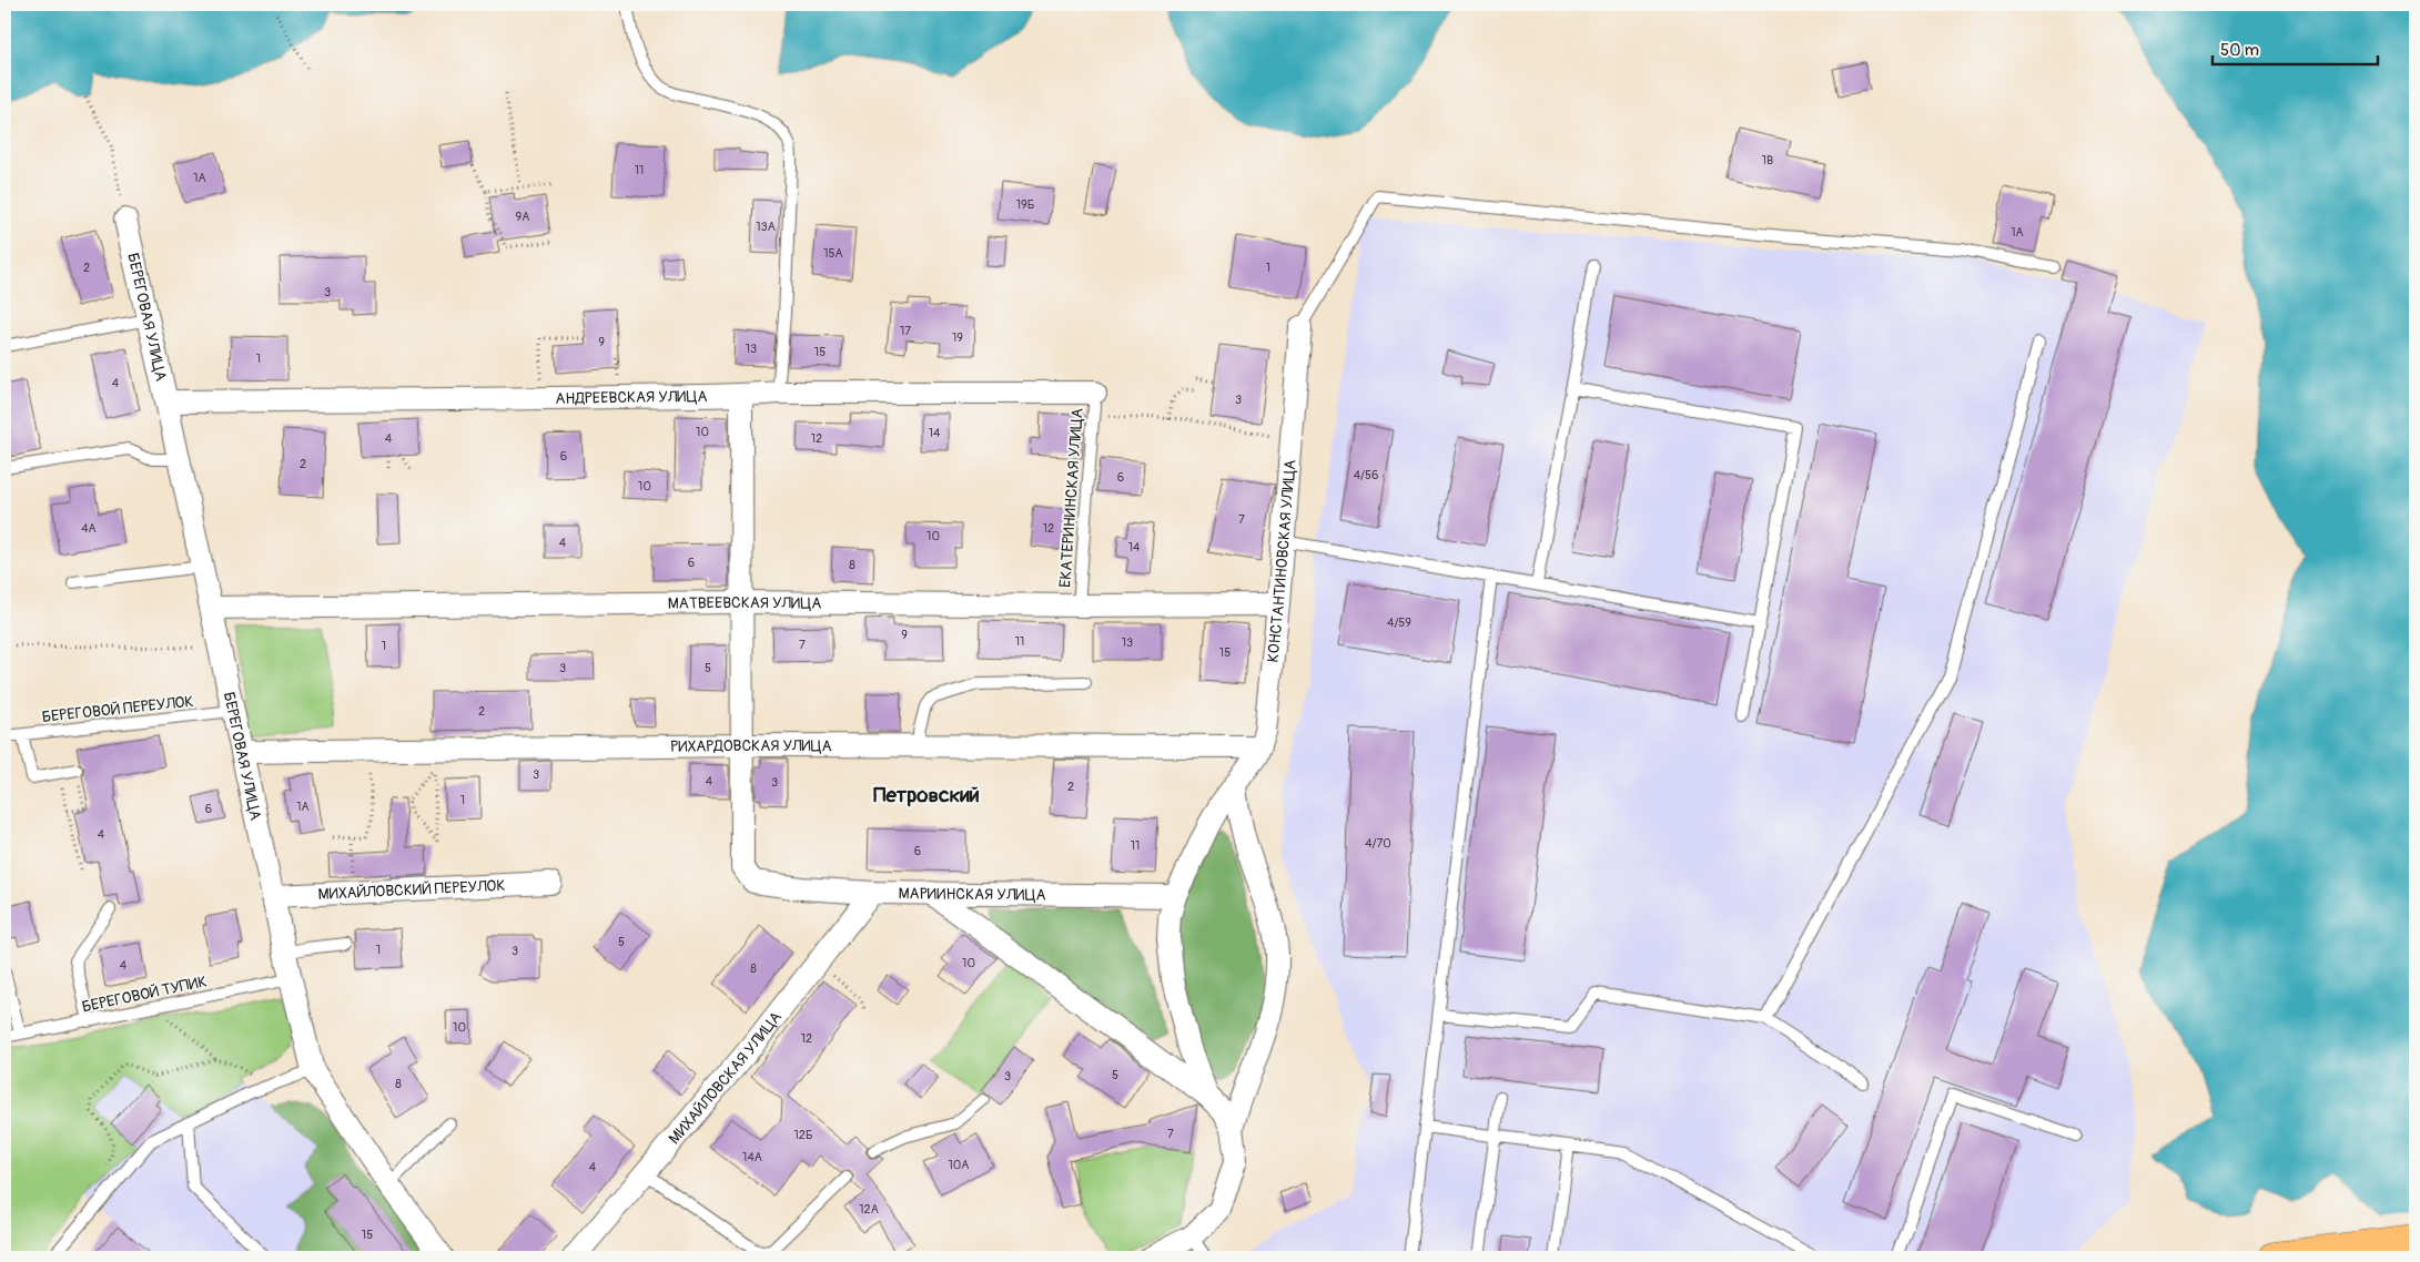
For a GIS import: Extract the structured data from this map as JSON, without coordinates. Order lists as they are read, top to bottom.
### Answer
{
  "streets": {
    "street": [
      "БЕРЕГОВАЯ УЛИЦА",
      "АНДРЕЕВСКАЯ УЛИЦА",
      "КОНСТАНТИНОВСКАЯ УЛИЦА",
      "МАТВЕЕВСКАЯ УЛИЦА",
      "РИХАРДОВСКАЯ УЛИЦА",
      "МИХАЙЛОВСКИЙ ПЕРЕУЛОК",
      "МАРИИНСКАЯ УЛИЦА",
      "МИХАЙЛОВСКАЯ УЛИЦА"
    ],
    "lane": ["ЕКАТЕРИНИНСКАЯ УЛИЦА", "БЕРЕГОВОЙ ПЕРЕУЛОК", "БЕРЕГОВОЙ ТУПИК"]
  },
  "crossings": [
    ["БЕРЕГОВАЯ УЛИЦА", "АНДРЕЕВСКАЯ УЛИЦА"],
    ["БЕРЕГОВАЯ УЛИЦА", "МАТВЕЕВСКАЯ УЛИЦА"],
    ["БЕРЕГОВАЯ УЛИЦА", "БЕРЕГОВОЙ ПЕРЕУЛОК"],
    ["БЕРЕГОВАЯ УЛИЦА", "РИХАРДОВСКАЯ УЛИЦА"],
    ["БЕРЕГОВАЯ УЛИЦА", "МИХАЙЛОВСКИЙ ПЕРЕУЛОК"],
    ["БЕРЕГОВАЯ УЛИЦА", "БЕРЕГОВОЙ ТУПИК"],
    ["АНДРЕЕВСКАЯ УЛИЦА", "ЕКАТЕРИНИНСКАЯ УЛИЦА"],
    ["ЕКАТЕРИНИНСКАЯ УЛИЦА", "МАТВЕЕВСКАЯ УЛИЦА"],
    ["КОНСТАНТИНОВСКАЯ УЛИЦА", "МАТВЕЕВСКАЯ УЛИЦА"],
    ["КОНСТАНТИНОВСКАЯ УЛИЦА", "РИХАРДОВСКАЯ УЛИЦА"],
    ["КОНСТАНТИНОВСКАЯ УЛИЦА", "МАРИИНСКАЯ УЛИЦА"],
    ["РИХАРДОВСКАЯ УЛИЦА", "МАРИИНСКАЯ УЛИЦА"],
    ["МАРИИНСКАЯ УЛИЦА", "МИХАЙЛОВСКАЯ УЛИЦА"]
  ],
  "districts": ["Петровский"],
  "house_numbers": [
    "1В",
    "11",
    "1А",
    "19Б",
    "9А",
    "13А",
    "1А",
    "15А",
    "2",
    "1",
    "3",
    "17",
    "19",
    "9",
    "13",
    "15",
    "1",
    "4",
    "3",
    "10",
    "14",
    "4",
    "12",
    "6",
    "2",
    "4/56",
    "6",
    "10",
    "7",
    "4А",
    "12",
    "10",
    "4",
    "14",
    "6",
    "8",
    "4/59",
    "9",
    "11",
    "13",
    "7",
    "1",
    "15",
    "3",
    "5",
    "2",
    "3",
    "4",
    "3",
    "2",
    "1",
    "1А",
    "6",
    "4",
    "4/70",
    "11",
    "6",
    "5",
    "1",
    "3",
    "10",
    "4",
    "8",
    "10",
    "12",
    "5",
    "3",
    "8",
    "7",
    "12Б",
    "14А",
    "10А",
    "4",
    "12А",
    "15"
  ],
  "scale_bar": "50 m"
}
